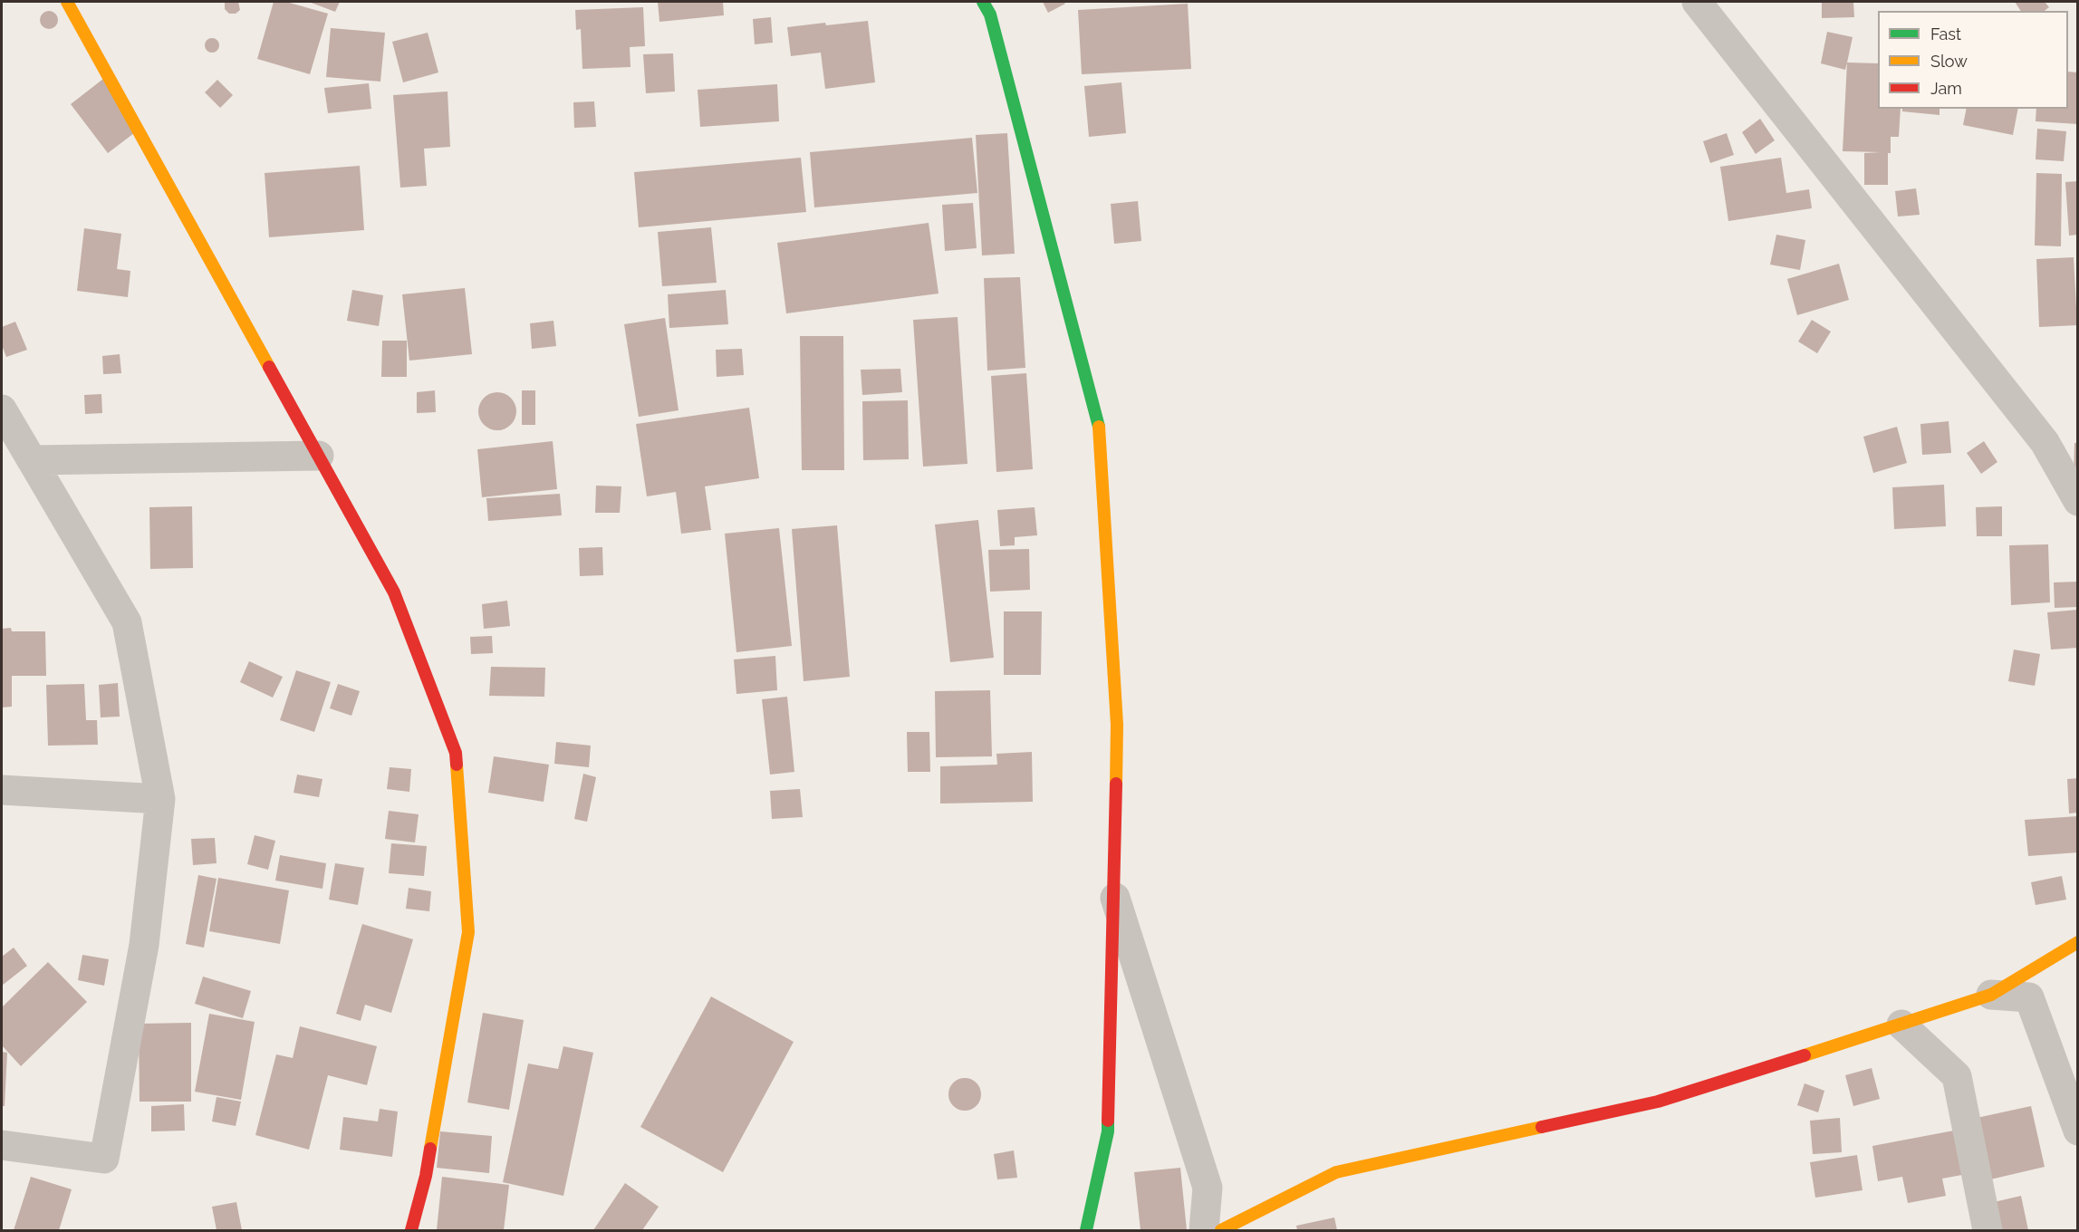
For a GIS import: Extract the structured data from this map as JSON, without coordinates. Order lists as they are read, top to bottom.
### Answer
{
  "legend": ["Fast", "Slow", "Jam"]
}
